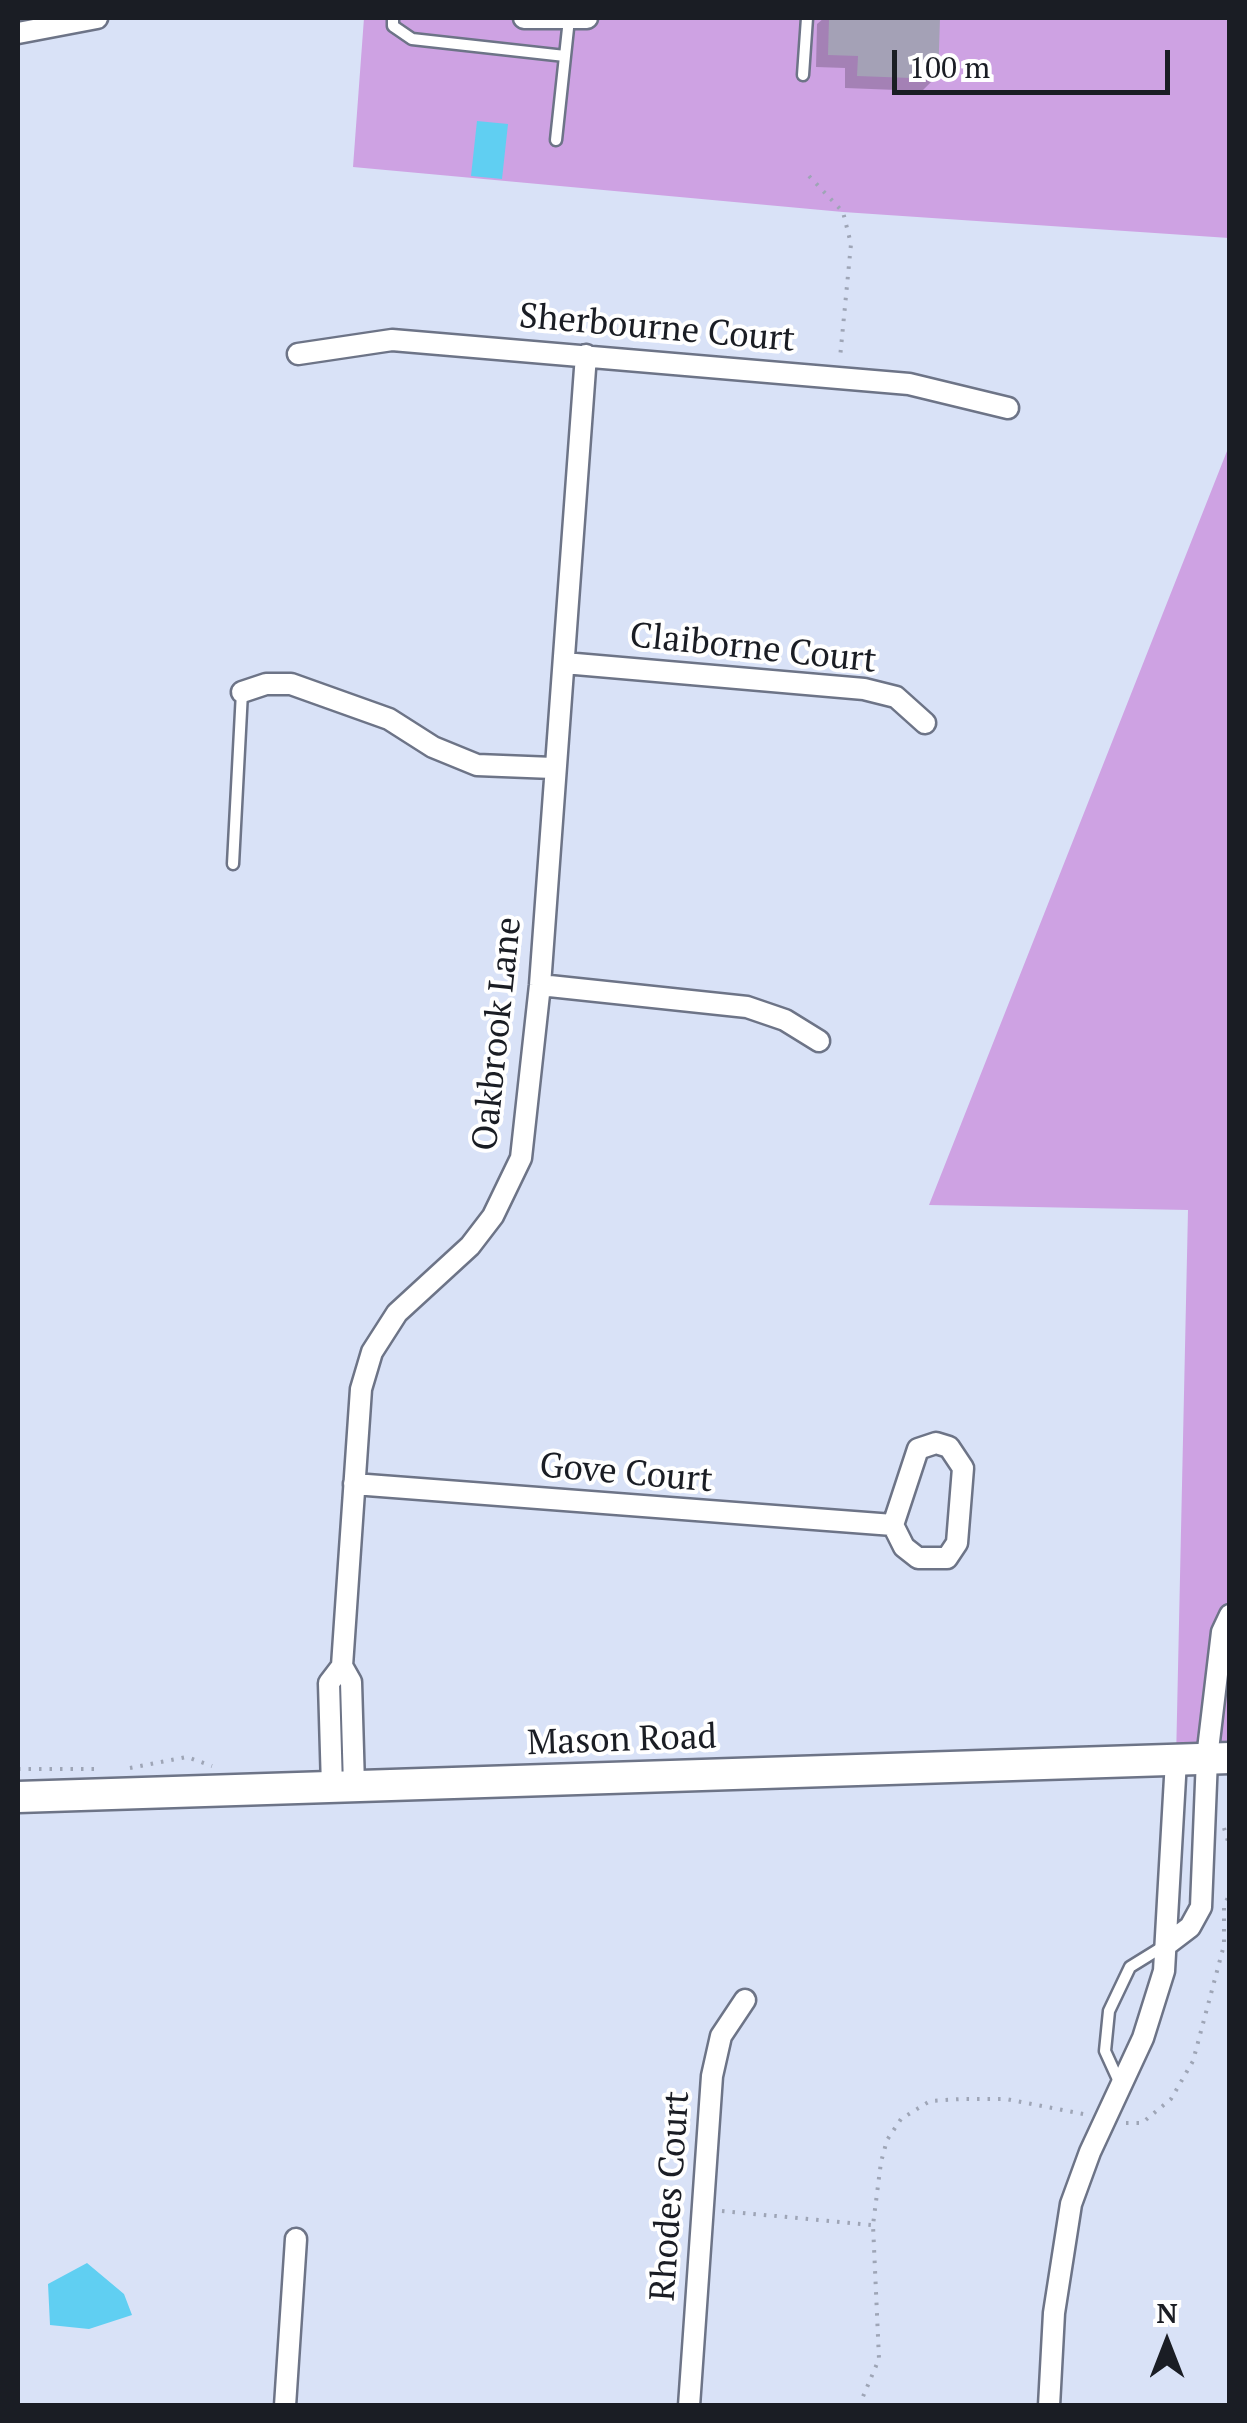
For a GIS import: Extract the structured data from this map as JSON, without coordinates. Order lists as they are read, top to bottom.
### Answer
{
  "streets": {
    "main road": ["Mason Road"],
    "street": [
      "Sherbourne Court",
      "Claiborne Court",
      "Oakbrook Lane",
      "Gove Court",
      "Rhodes Court"
    ]
  },
  "crossings": [
    ["Sherbourne Court", "Oakbrook Lane"],
    ["Claiborne Court", "Oakbrook Lane"],
    ["Oakbrook Lane", "Gove Court"],
    ["Oakbrook Lane", "Mason Road"]
  ],
  "scale_bar": "100 m",
  "north": "top"
}
